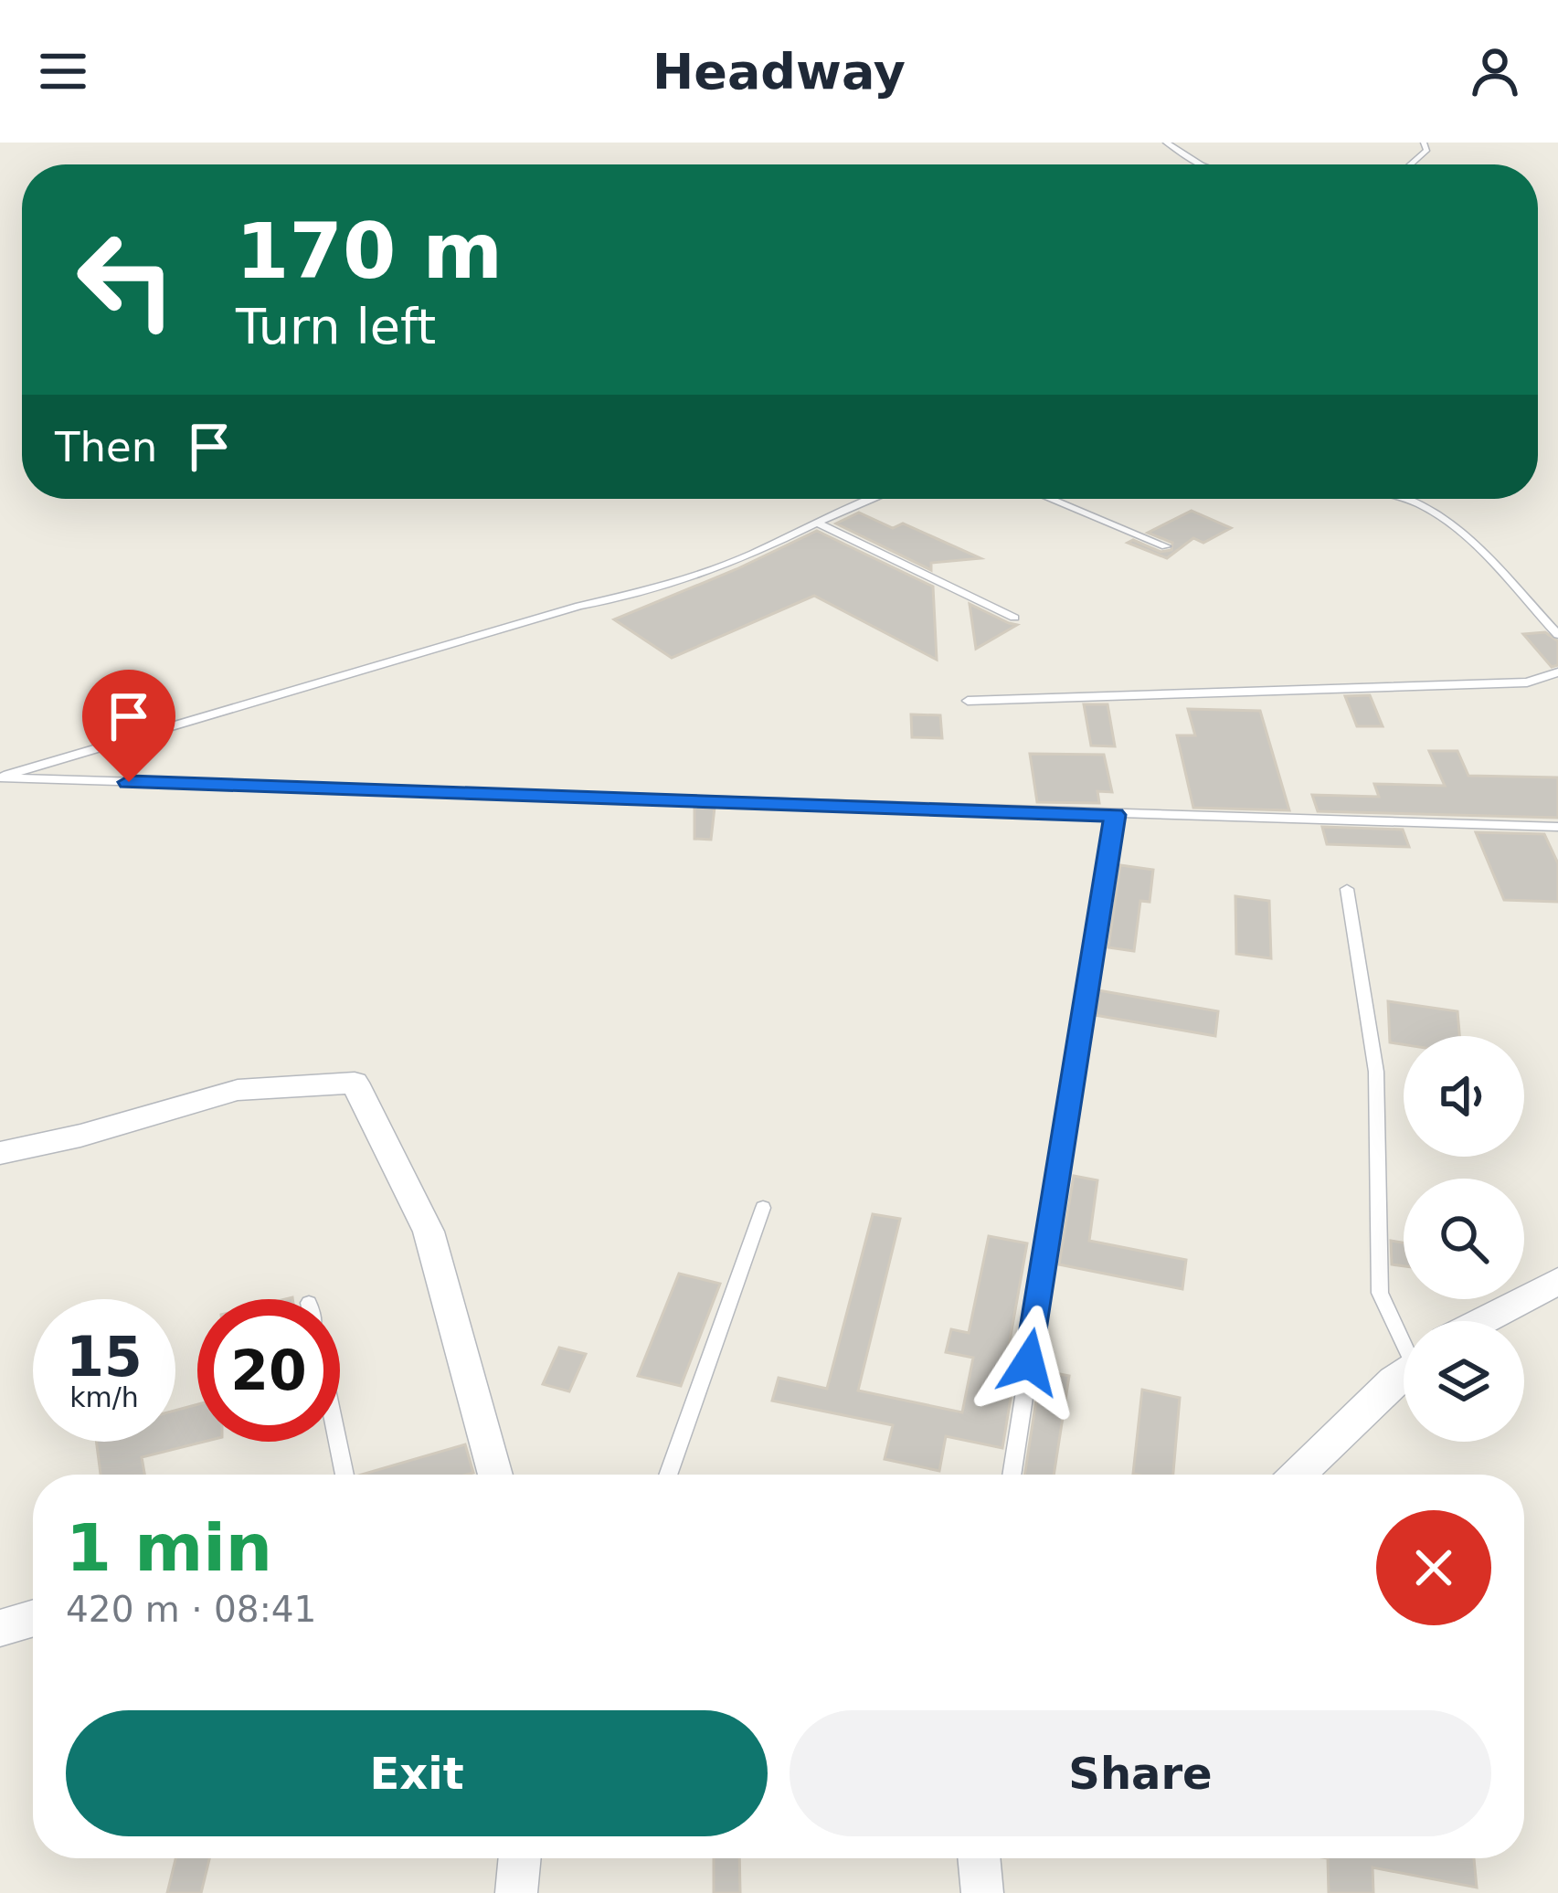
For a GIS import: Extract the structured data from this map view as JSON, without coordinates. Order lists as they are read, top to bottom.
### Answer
{
  "page": {
    "header": "Headway",
    "turn": ["170 m", "Turn left"],
    "then": "Then",
    "speed": "15 km/h",
    "limit": "20",
    "heading": ["1 min", "420 m · 08:41"],
    "buttons": ["Exit", "Share"]
  }
}
